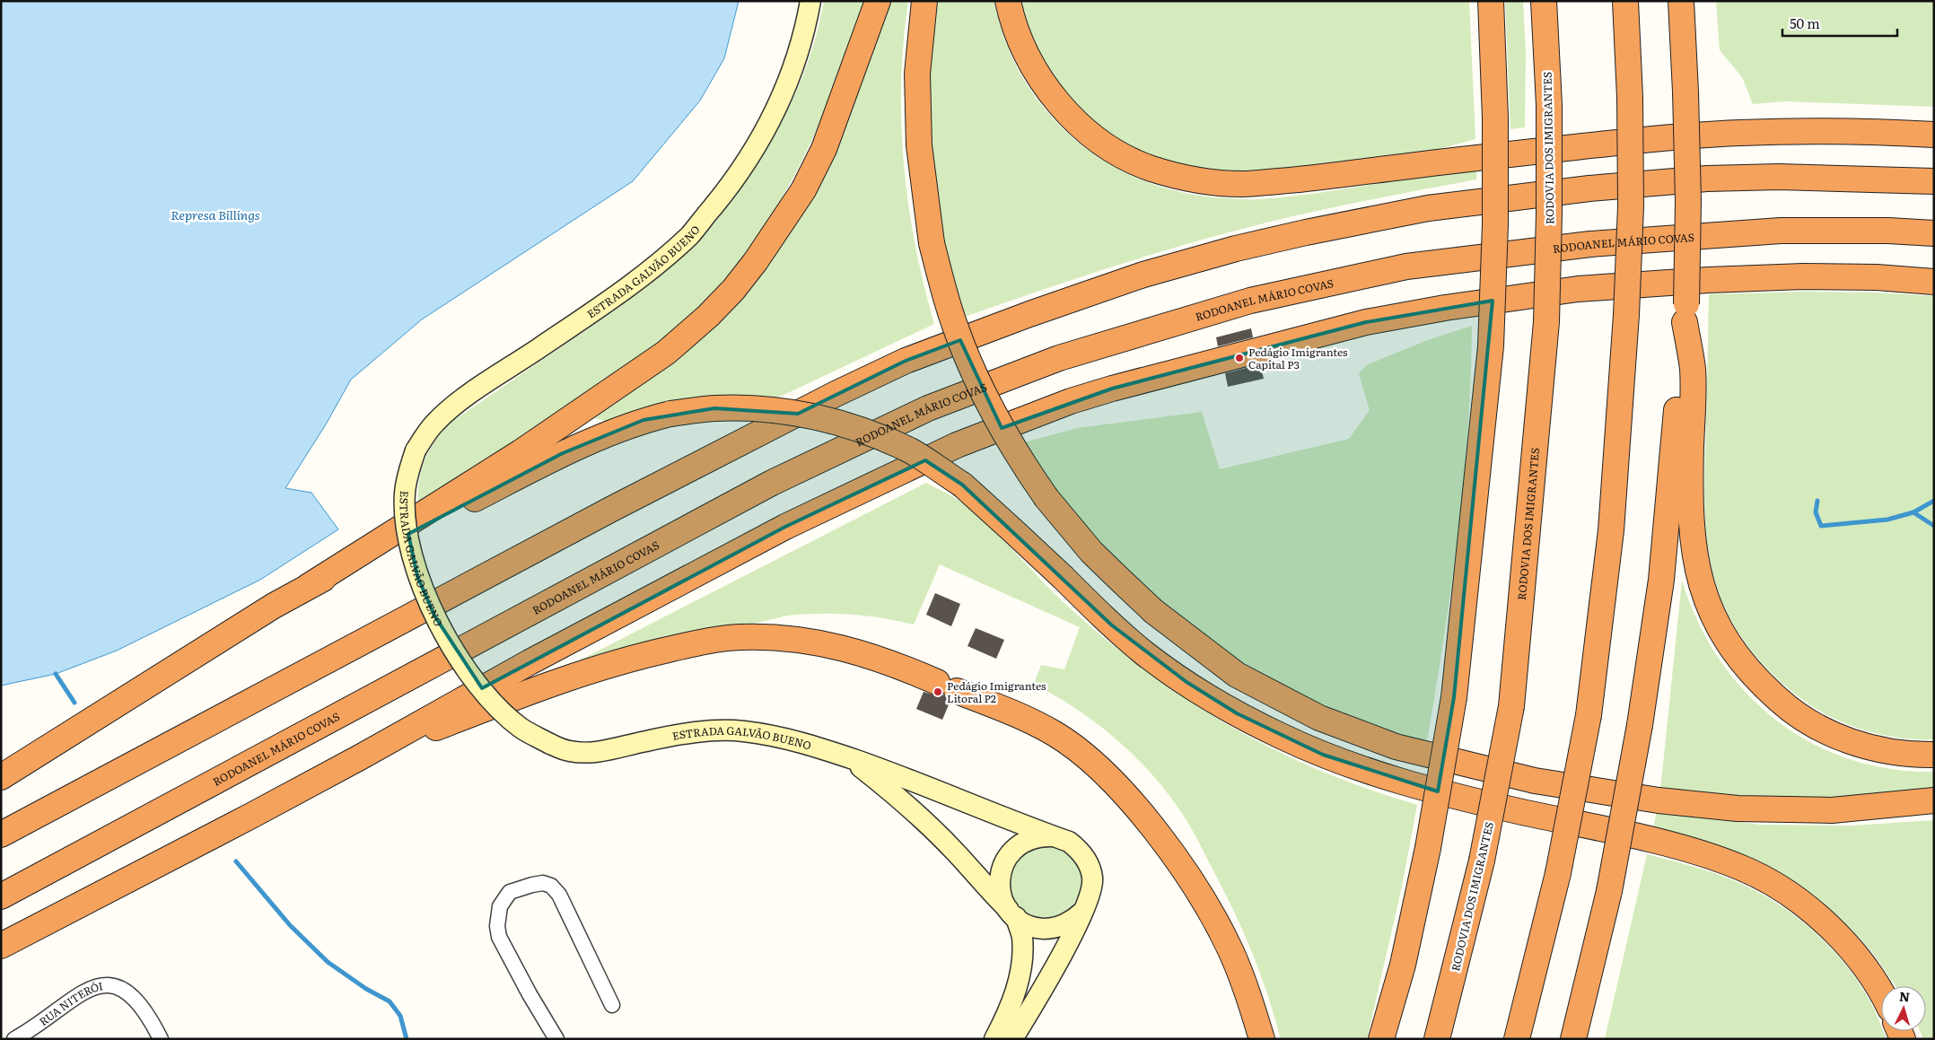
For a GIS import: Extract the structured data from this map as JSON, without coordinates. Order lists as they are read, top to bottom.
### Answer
{
  "streets": {
    "highway": ["RODOVIA DOS IMIGRANTES", "RODOANEL MÁRIO COVAS"],
    "main road": ["ESTRADA GALVÃO BUENO"],
    "street": ["RUA NITERÓI"]
  },
  "water": ["Represa Billings"],
  "places": ["Pedágio Imigrantes Capital P3", "Pedágio Imigrantes Litoral P2"],
  "scale_bar": "50 m",
  "north": "top"
}
